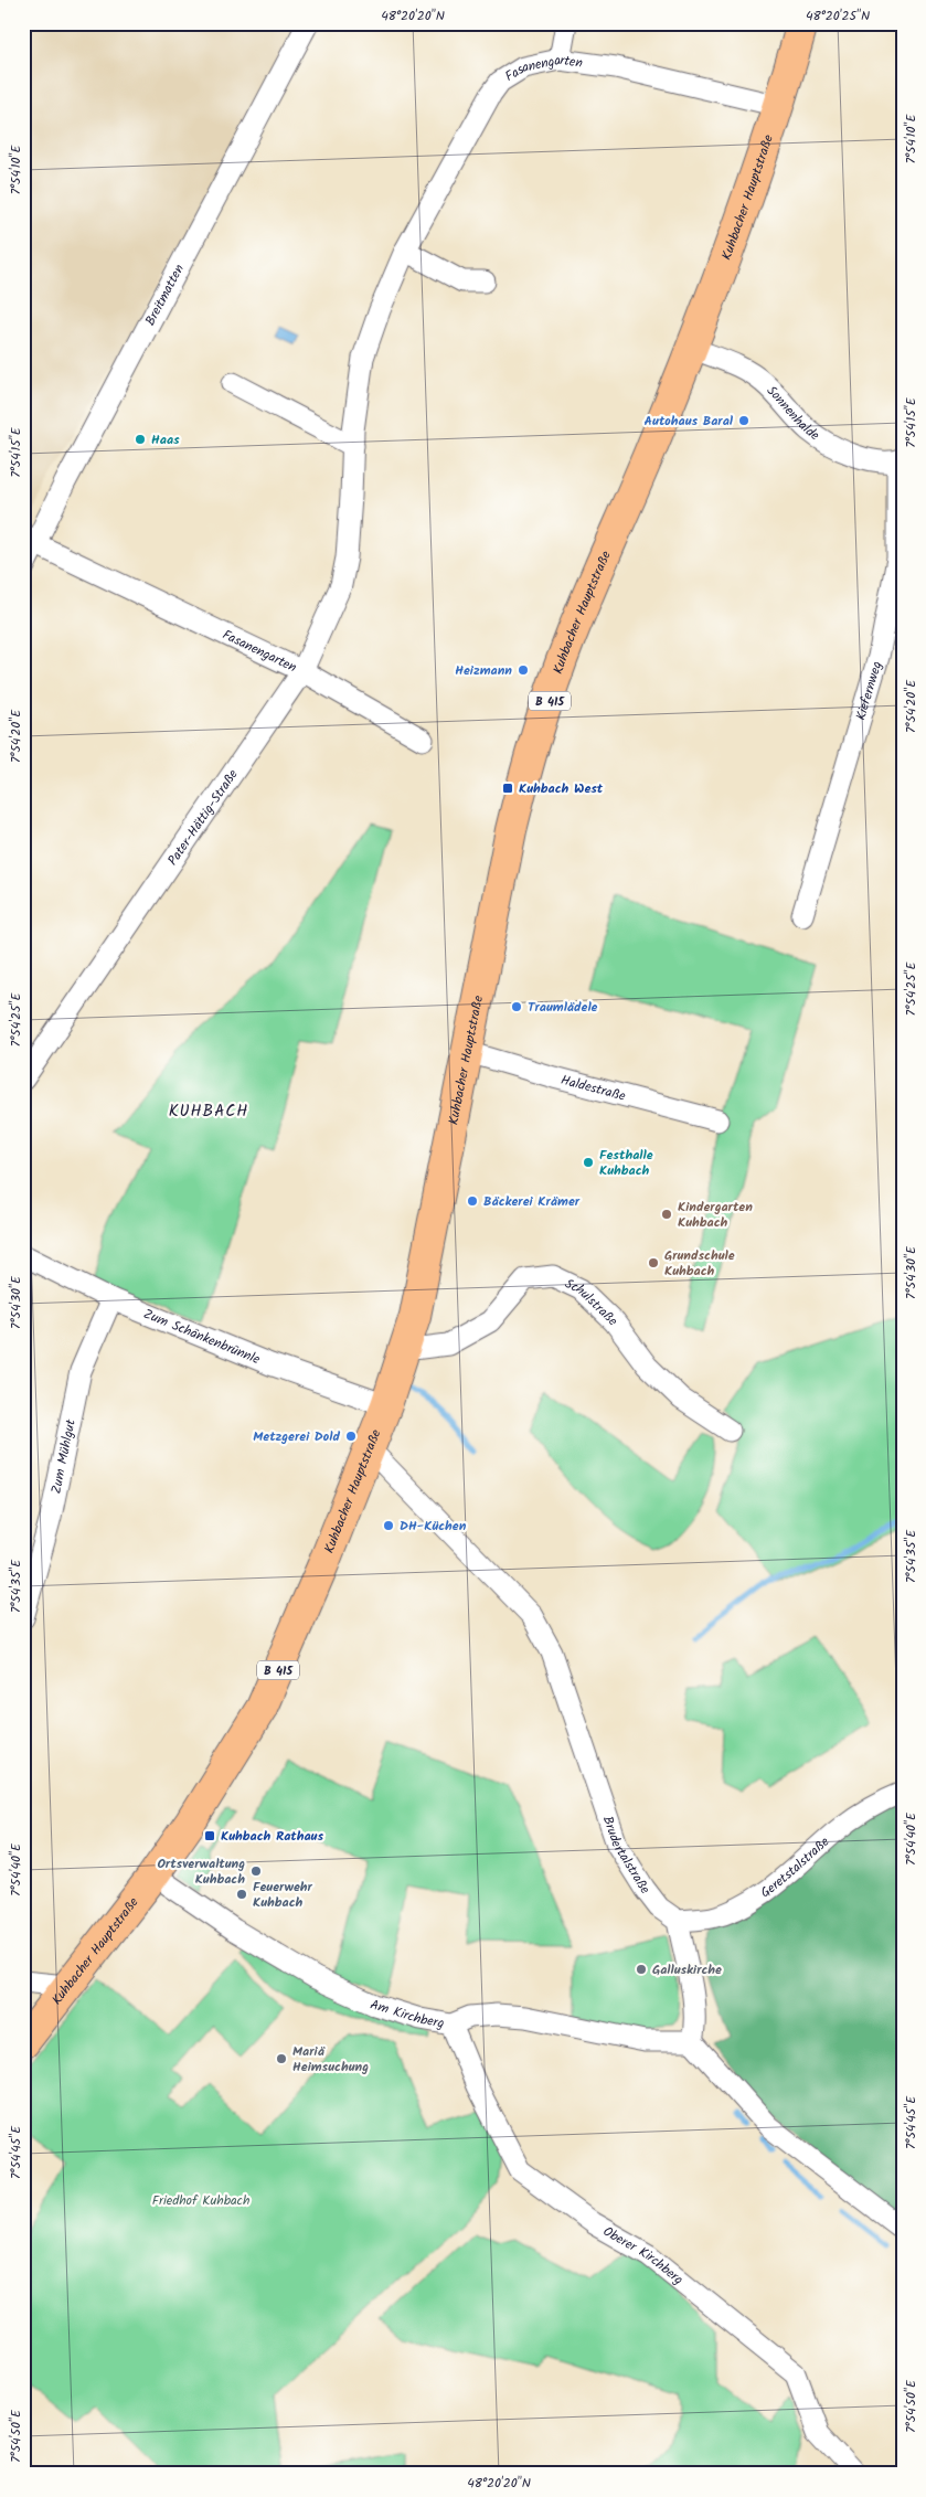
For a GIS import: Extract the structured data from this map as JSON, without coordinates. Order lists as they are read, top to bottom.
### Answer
{
  "streets": {
    "main road": ["Kuhbacher Hauptstraße", "B 415"],
    "street": [
      "Fasanengarten",
      "Breitmatten",
      "Sonnenhalde",
      "Kiefernweg",
      "Pater-Hättig-Straße",
      "Haldestraße",
      "Schulstraße",
      "Zum Schänkenbrünnle",
      "Zum Mühlgut",
      "Brudertalstraße",
      "Geretstalstraße",
      "Am Kirchberg",
      "Oberer Kirchberg"
    ]
  },
  "crossings": [
    ["Fasanengarten", "Kuhbacher Hauptstraße"],
    ["Fasanengarten", "Breitmatten"],
    ["Fasanengarten", "Pater-Hättig-Straße"],
    ["Kuhbacher Hauptstraße", "Sonnenhalde"],
    ["Kuhbacher Hauptstraße", "Haldestraße"],
    ["Kuhbacher Hauptstraße", "Schulstraße"],
    ["Kuhbacher Hauptstraße", "Zum Schänkenbrünnle"],
    ["Kuhbacher Hauptstraße", "Brudertalstraße"],
    ["Kuhbacher Hauptstraße", "Am Kirchberg"],
    ["Sonnenhalde", "Kiefernweg"],
    ["Zum Schänkenbrünnle", "Zum Mühlgut"],
    ["Brudertalstraße", "Geretstalstraße"],
    ["Am Kirchberg", "Oberer Kirchberg"]
  ],
  "districts": ["KUHBACH"],
  "parks": ["Friedhof Kuhbach"],
  "places": {
    "other": [
      "Autohaus Baral",
      "Haas",
      "Heizmann",
      "Traumlädele",
      "Festhalle Kuhbach",
      "Bäckerei Krämer",
      "Kindergarten Kuhbach",
      "Grundschule Kuhbach",
      "Metzgerei Dold",
      "DH-Küchen",
      "Ortsverwaltung Kuhbach",
      "Feuerwehr Kuhbach",
      "Galluskirche",
      "Mariä Heimsuchung"
    ],
    "transit": ["Kuhbach West", "Kuhbach Rathaus"]
  },
  "coordinates": [
    "48°20'20\"N",
    "48°20'25\"N",
    "7°54'10\"E",
    "7°54'15\"E",
    "7°54'20\"E",
    "7°54'25\"E",
    "7°54'30\"E",
    "7°54'35\"E",
    "7°54'40\"E",
    "7°54'45\"E",
    "7°54'50\"E"
  ]
}
